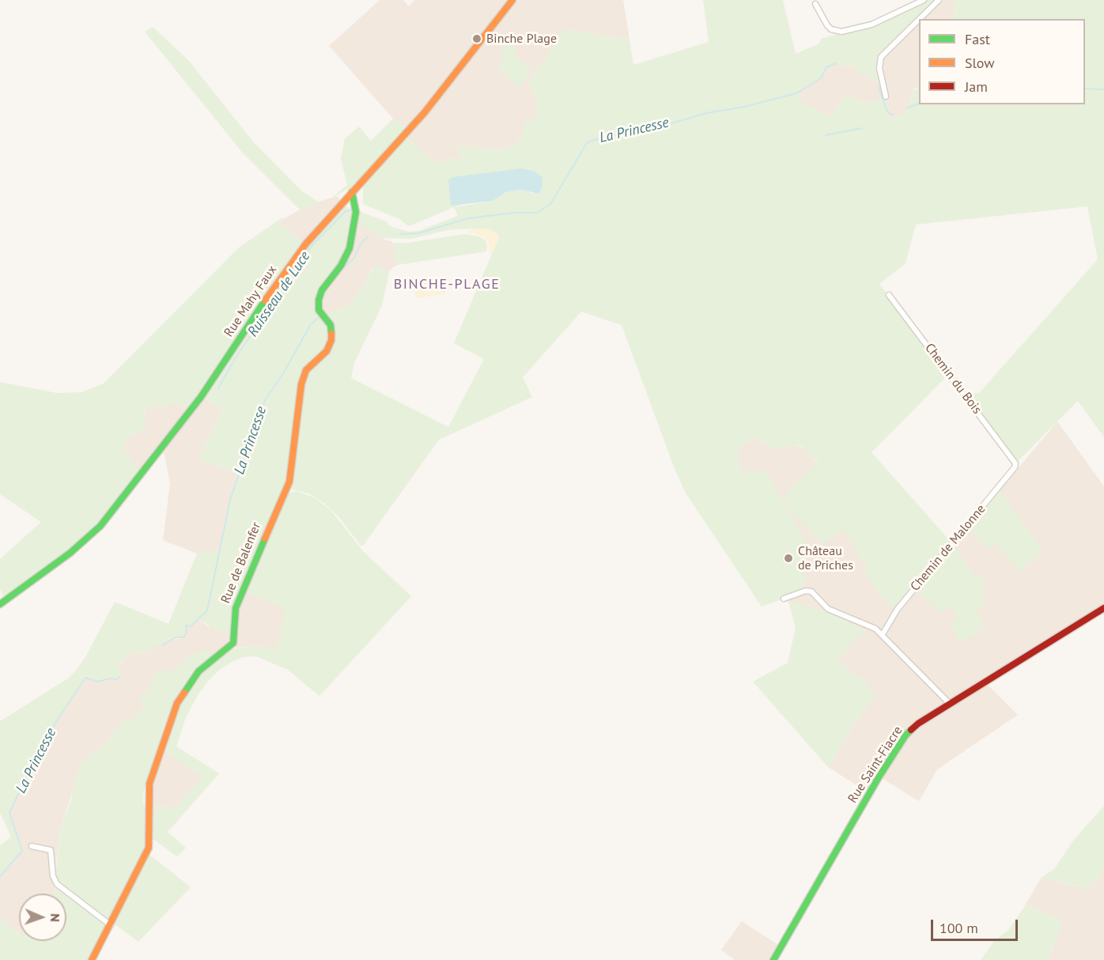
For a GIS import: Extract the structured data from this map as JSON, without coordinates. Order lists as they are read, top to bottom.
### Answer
{
  "streets": {
    "street": [
      "Rue Mahy Faux",
      "Chemin du Bois",
      "Chemin de Malonne",
      "Rue de Balenfer",
      "Rue Saint-Fiacre"
    ]
  },
  "crossings": [
    ["Rue Mahy Faux", "Rue de Balenfer"],
    ["Chemin du Bois", "Chemin de Malonne"]
  ],
  "districts": ["BINCHE-PLAGE"],
  "water": ["La Princesse", "Ruisseau de Luce"],
  "places": ["Binche Plage", "Château de Priches"],
  "legend": ["Fast", "Slow", "Jam"],
  "scale_bar": "100 m",
  "north": "right"
}
